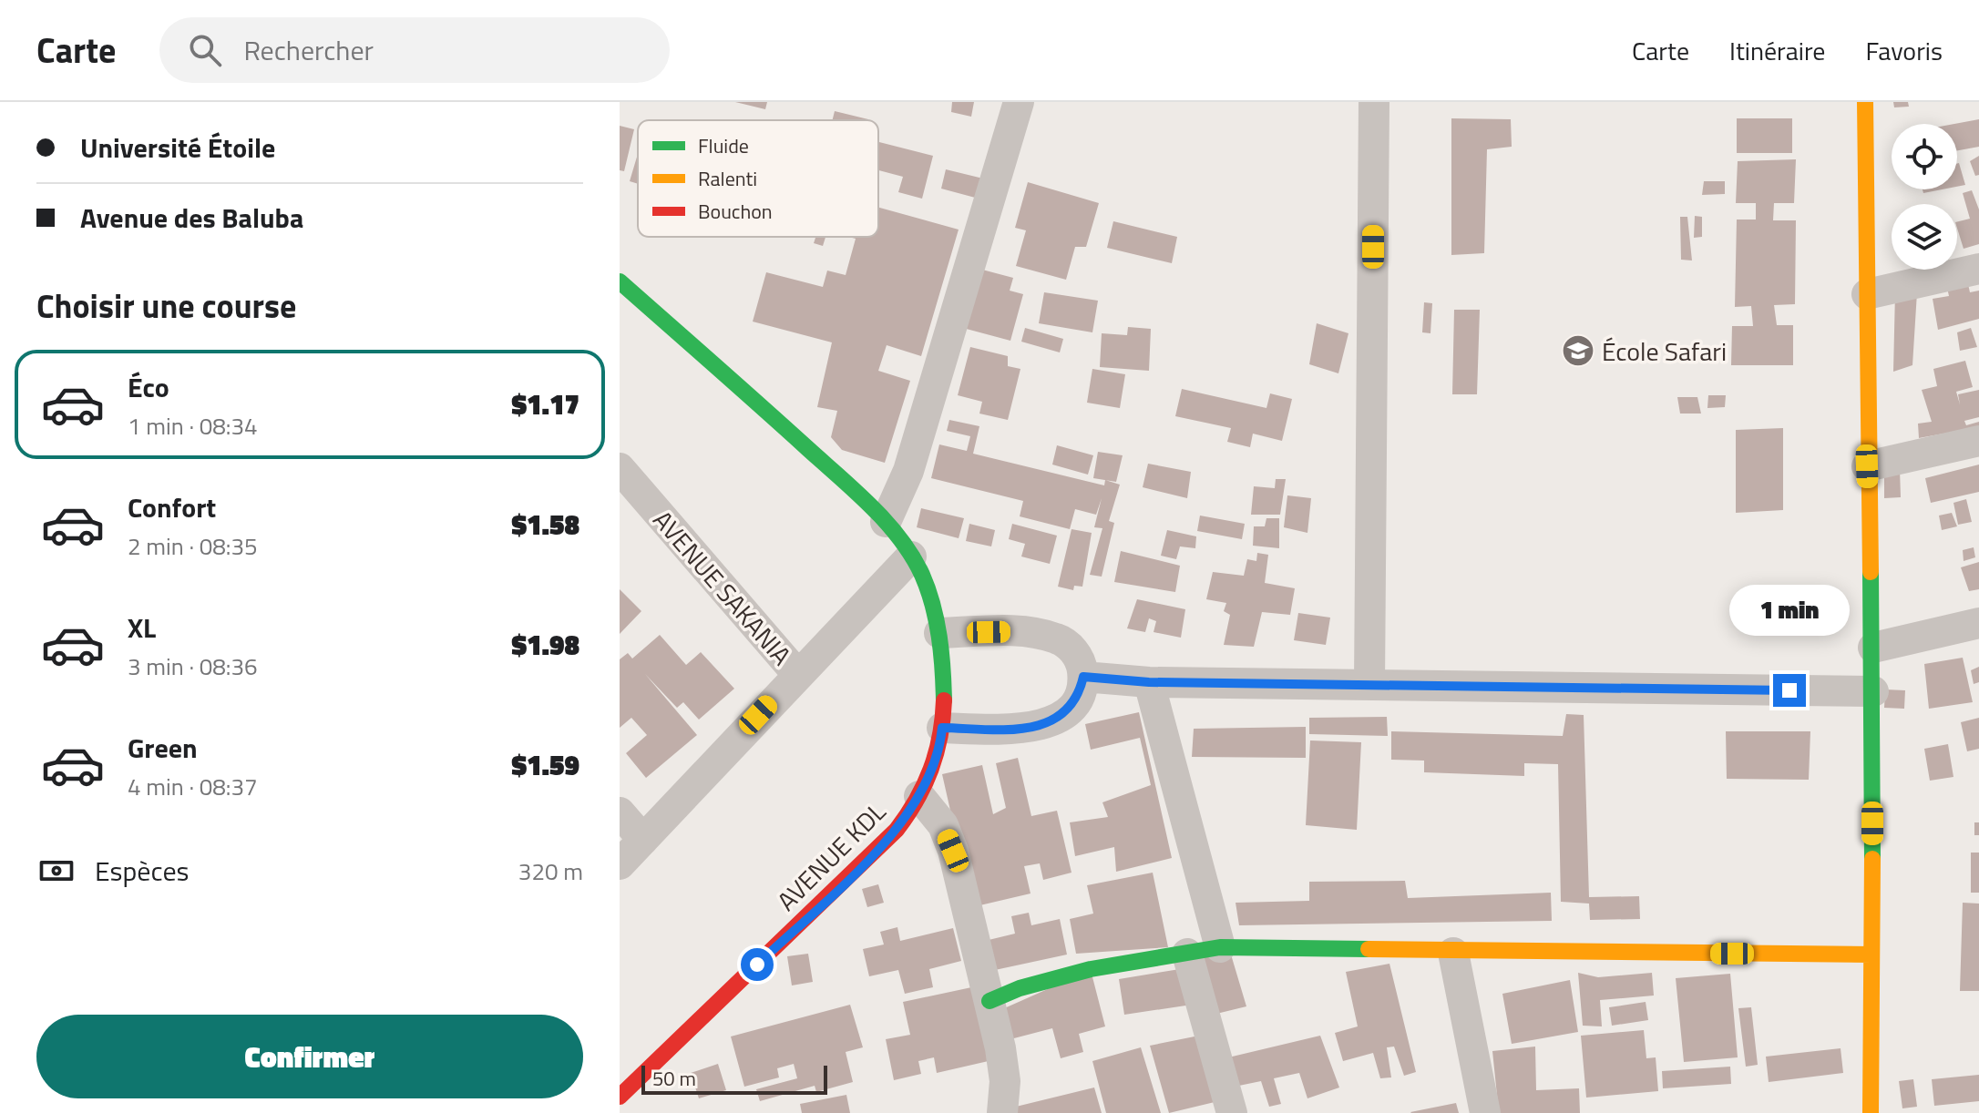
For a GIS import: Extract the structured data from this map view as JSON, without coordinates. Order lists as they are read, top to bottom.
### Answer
{
  "streets": {
    "street": ["AVENUE SAKANIA", "AVENUE KDL"]
  },
  "places": {
    "school or university": ["École Safari"]
  },
  "legend": ["Fluide", "Ralenti", "Bouchon"],
  "scale_bar": "50 m",
  "page": {
    "header": "Carte",
    "search": "Rechercher",
    "nav": ["Carte", "Itinéraire", "Favoris"],
    "banner": ["Université Étoile", "Avenue des Baluba"],
    "heading": "Choisir une course",
    "list": [
      {
        "name": "Éco",
        "note": "1 min · 08:34",
        "value": "$1.17"
      },
      {
        "name": "Confort",
        "note": "2 min · 08:35",
        "value": "$1.58"
      },
      {
        "name": "XL",
        "note": "3 min · 08:36",
        "value": "$1.98"
      },
      {
        "name": "Green",
        "note": "4 min · 08:37",
        "value": "$1.59"
      }
    ],
    "bubble": "1 min",
    "pay": ["Espèces", "320 m"],
    "buttons": "Confirmer",
    "scale": "50 m"
  }
}
